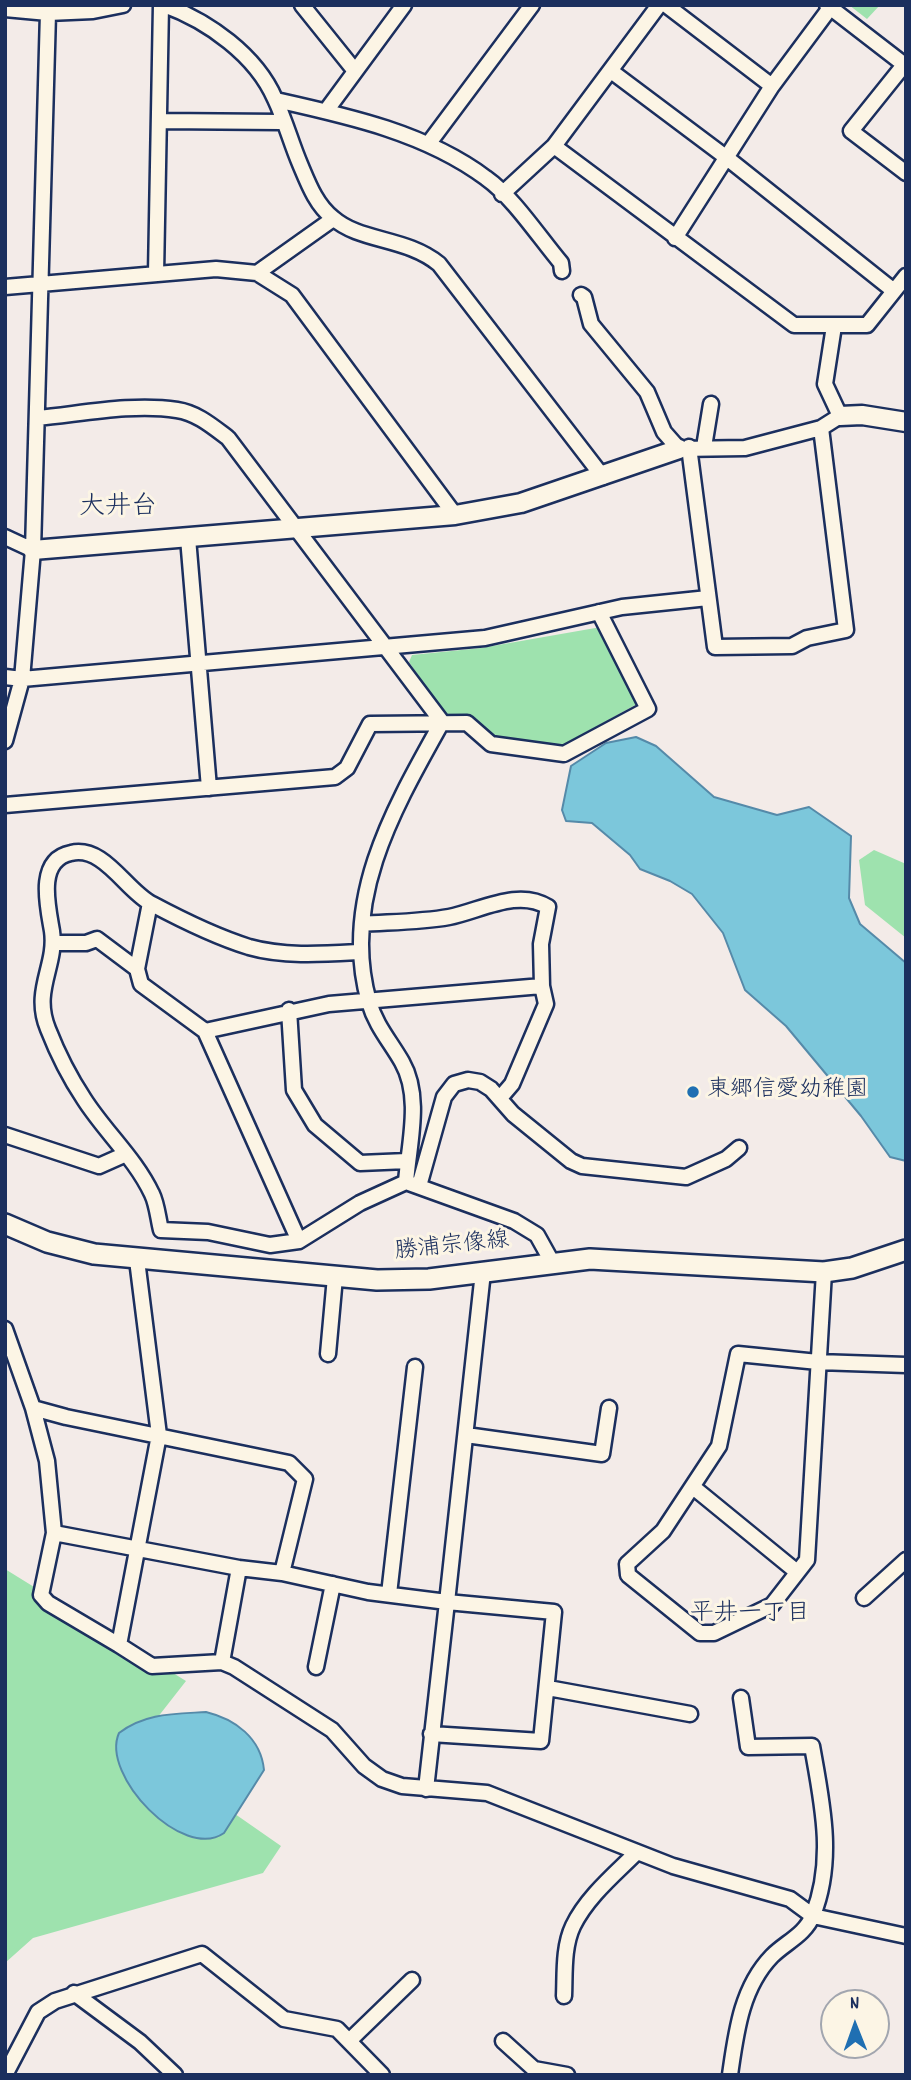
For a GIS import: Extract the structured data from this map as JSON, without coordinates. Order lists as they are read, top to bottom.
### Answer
{
  "streets": {
    "main road": ["勝浦宗像線"]
  },
  "districts": ["大井台", "平井一丁目"],
  "places": ["東郷信愛幼稚園"],
  "north": "top"
}
